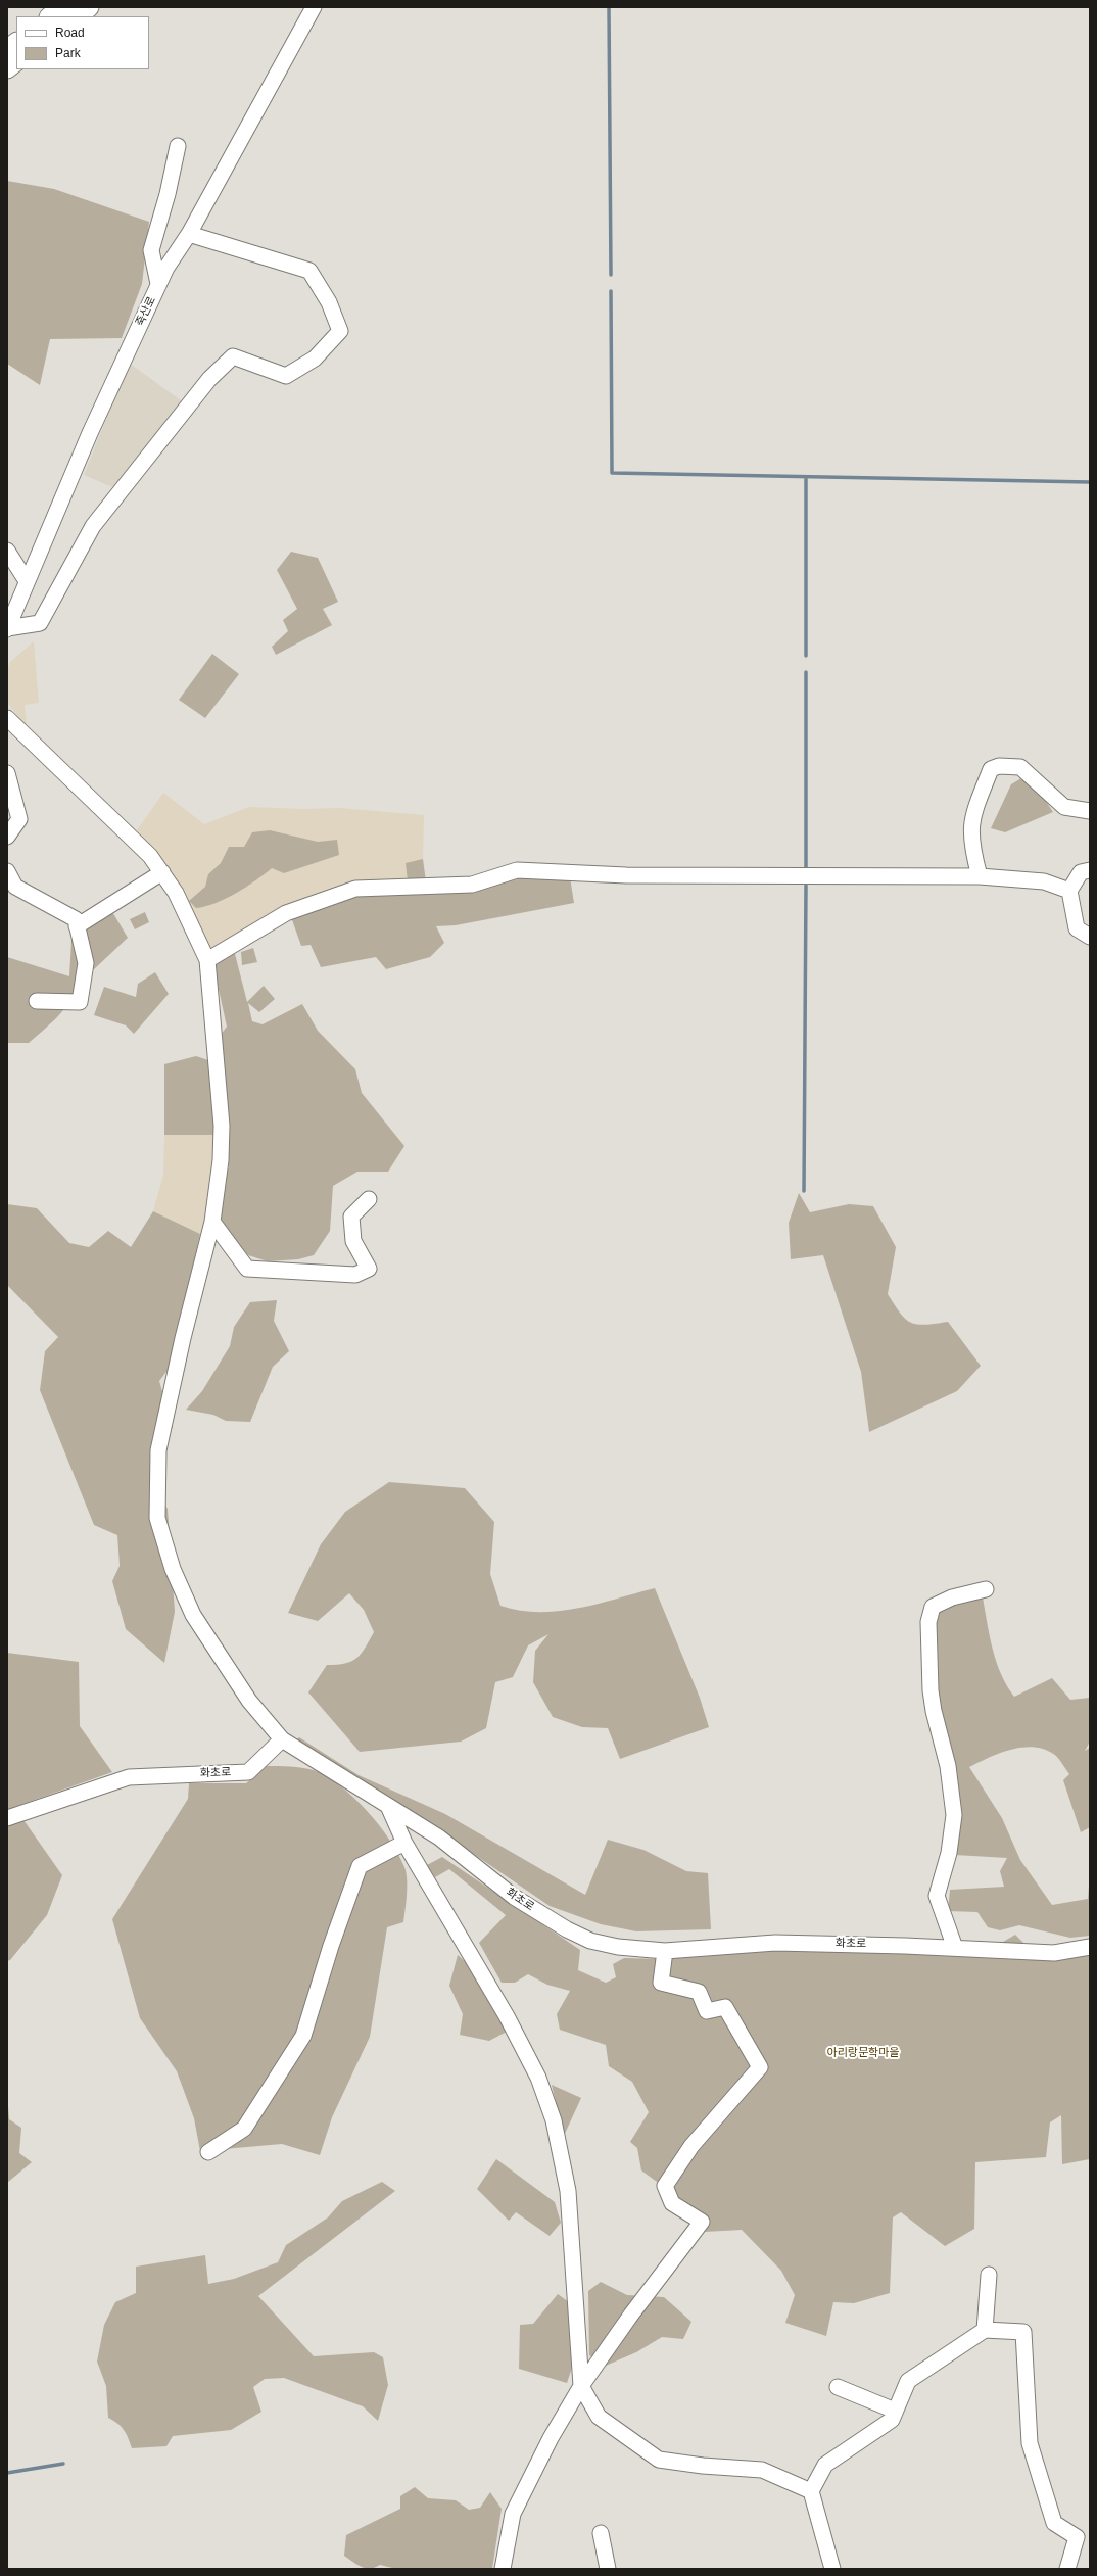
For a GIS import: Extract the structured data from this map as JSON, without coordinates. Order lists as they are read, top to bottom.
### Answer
{
  "streets": {
    "street": ["죽산로", "화초로"]
  },
  "parks": ["아리랑문학마을"],
  "legend": ["Road", "Park"]
}
